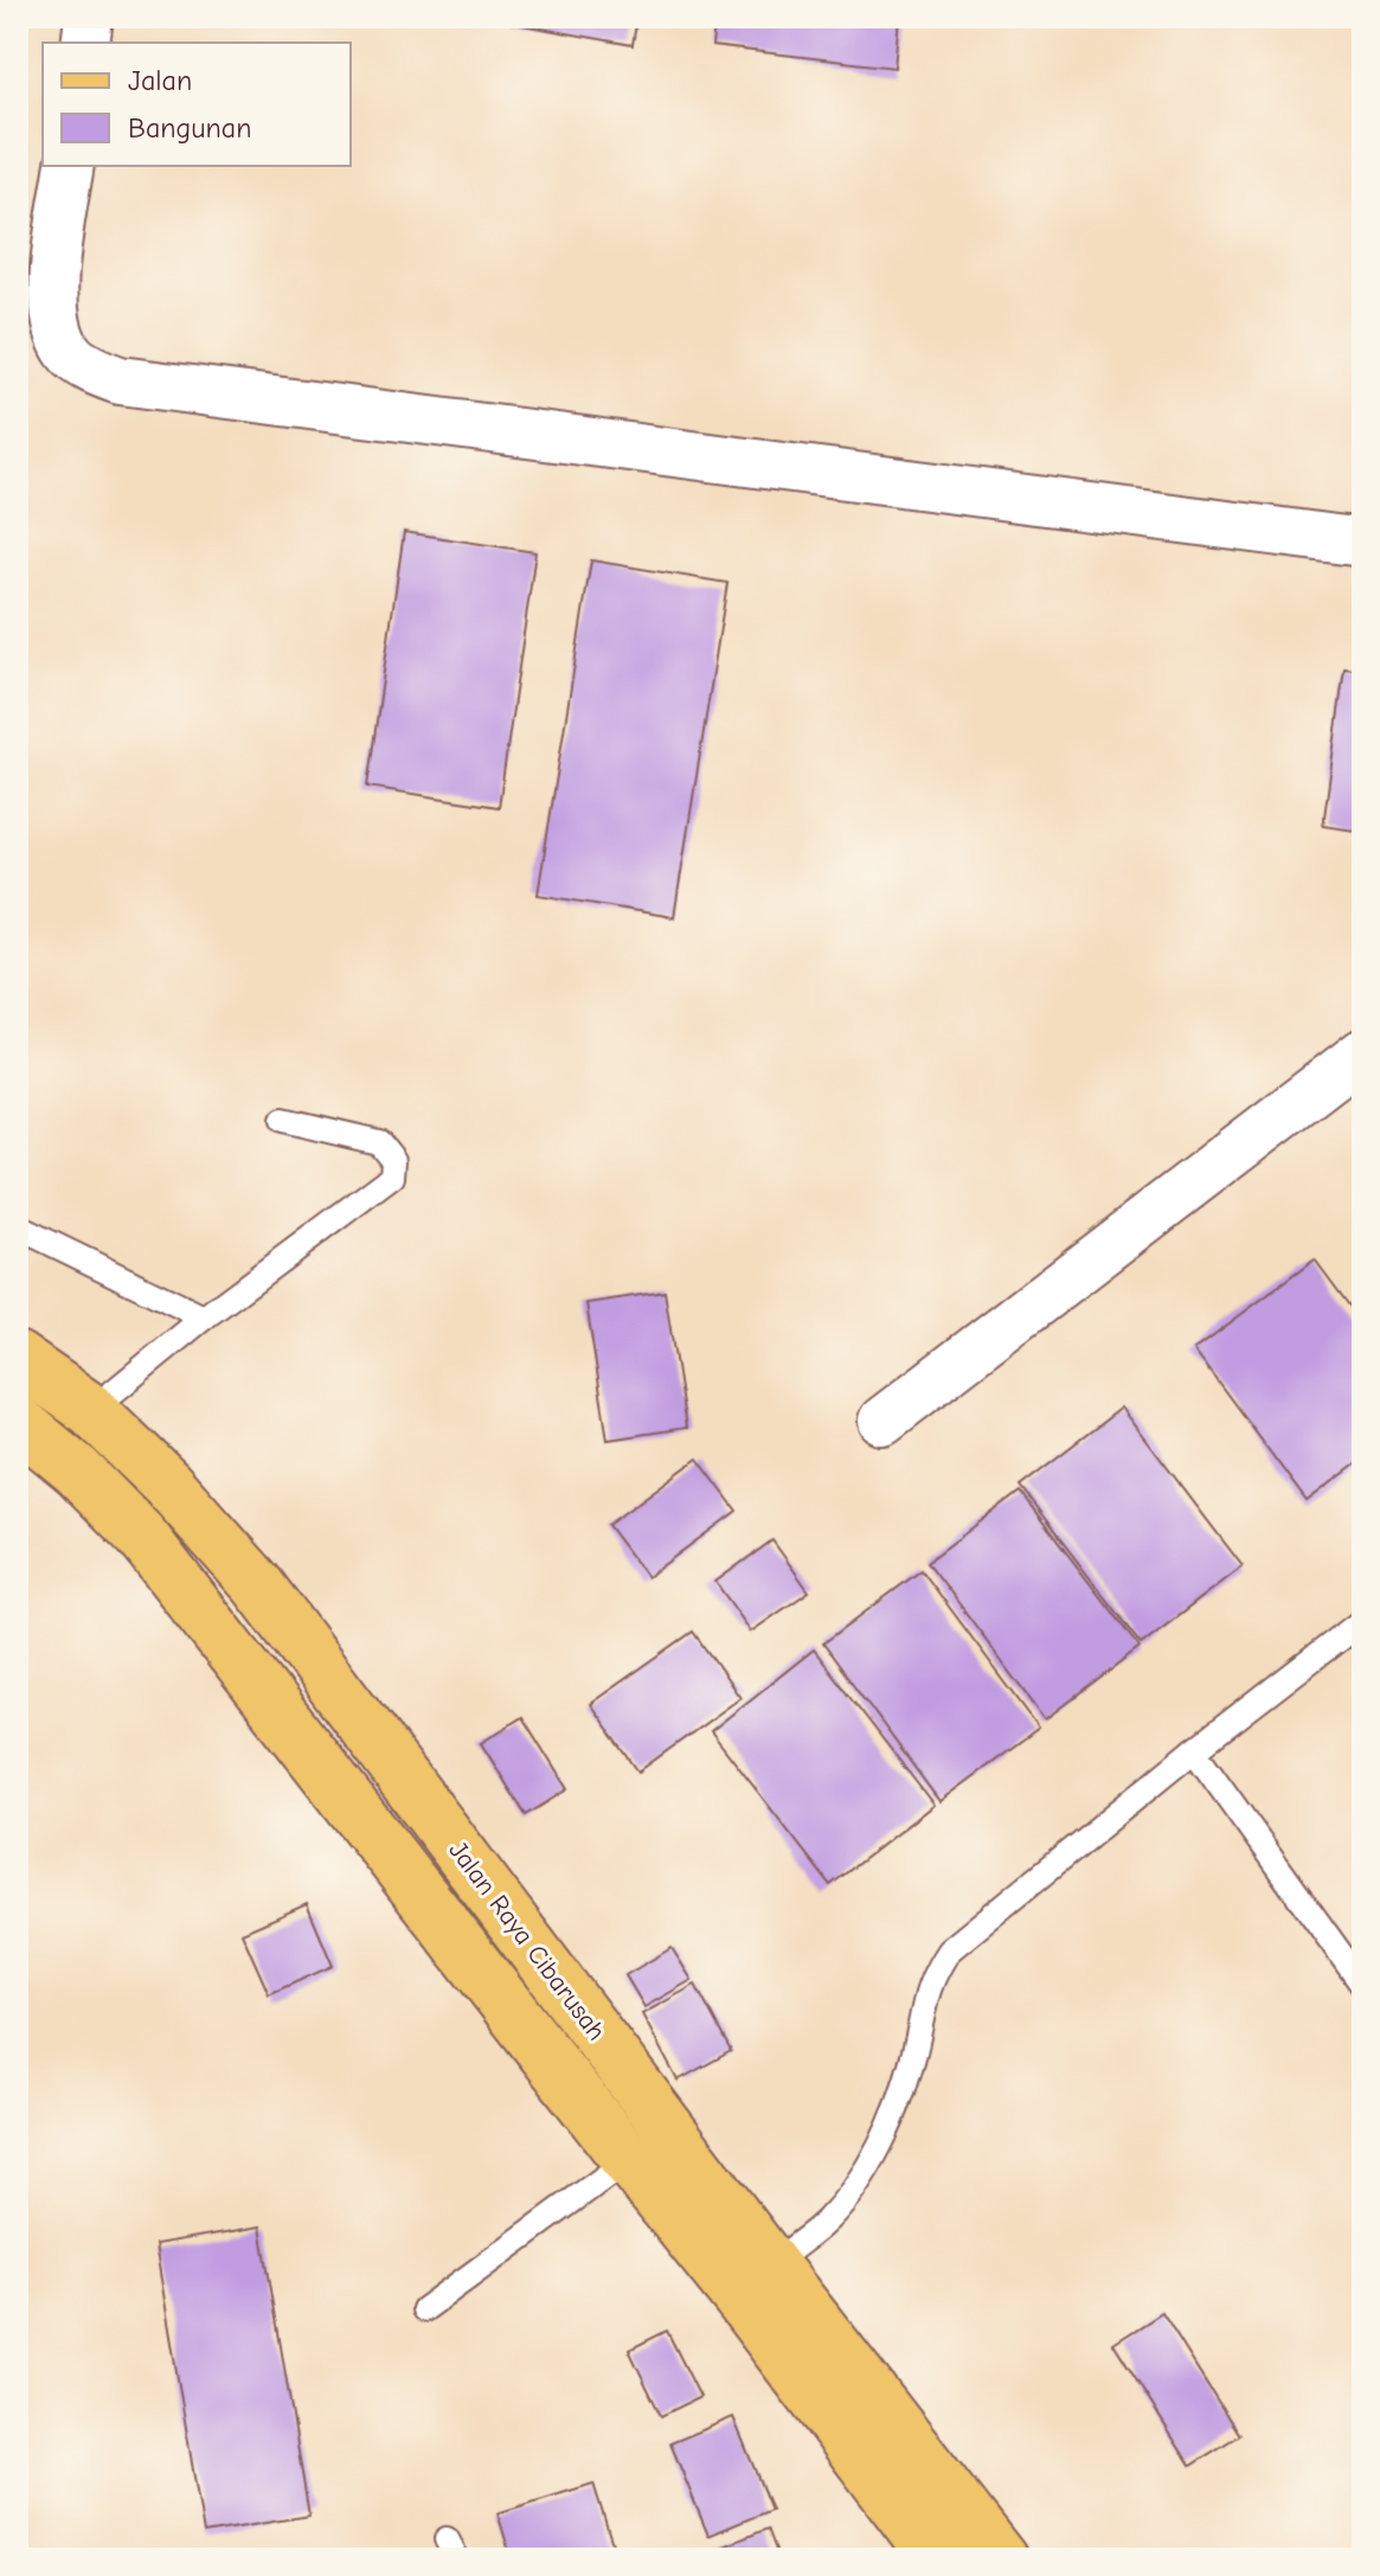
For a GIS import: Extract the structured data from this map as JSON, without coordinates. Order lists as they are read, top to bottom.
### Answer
{
  "streets": {
    "main road": ["Jalan Raya Cibarusah"]
  },
  "legend": ["Jalan", "Bangunan"]
}
